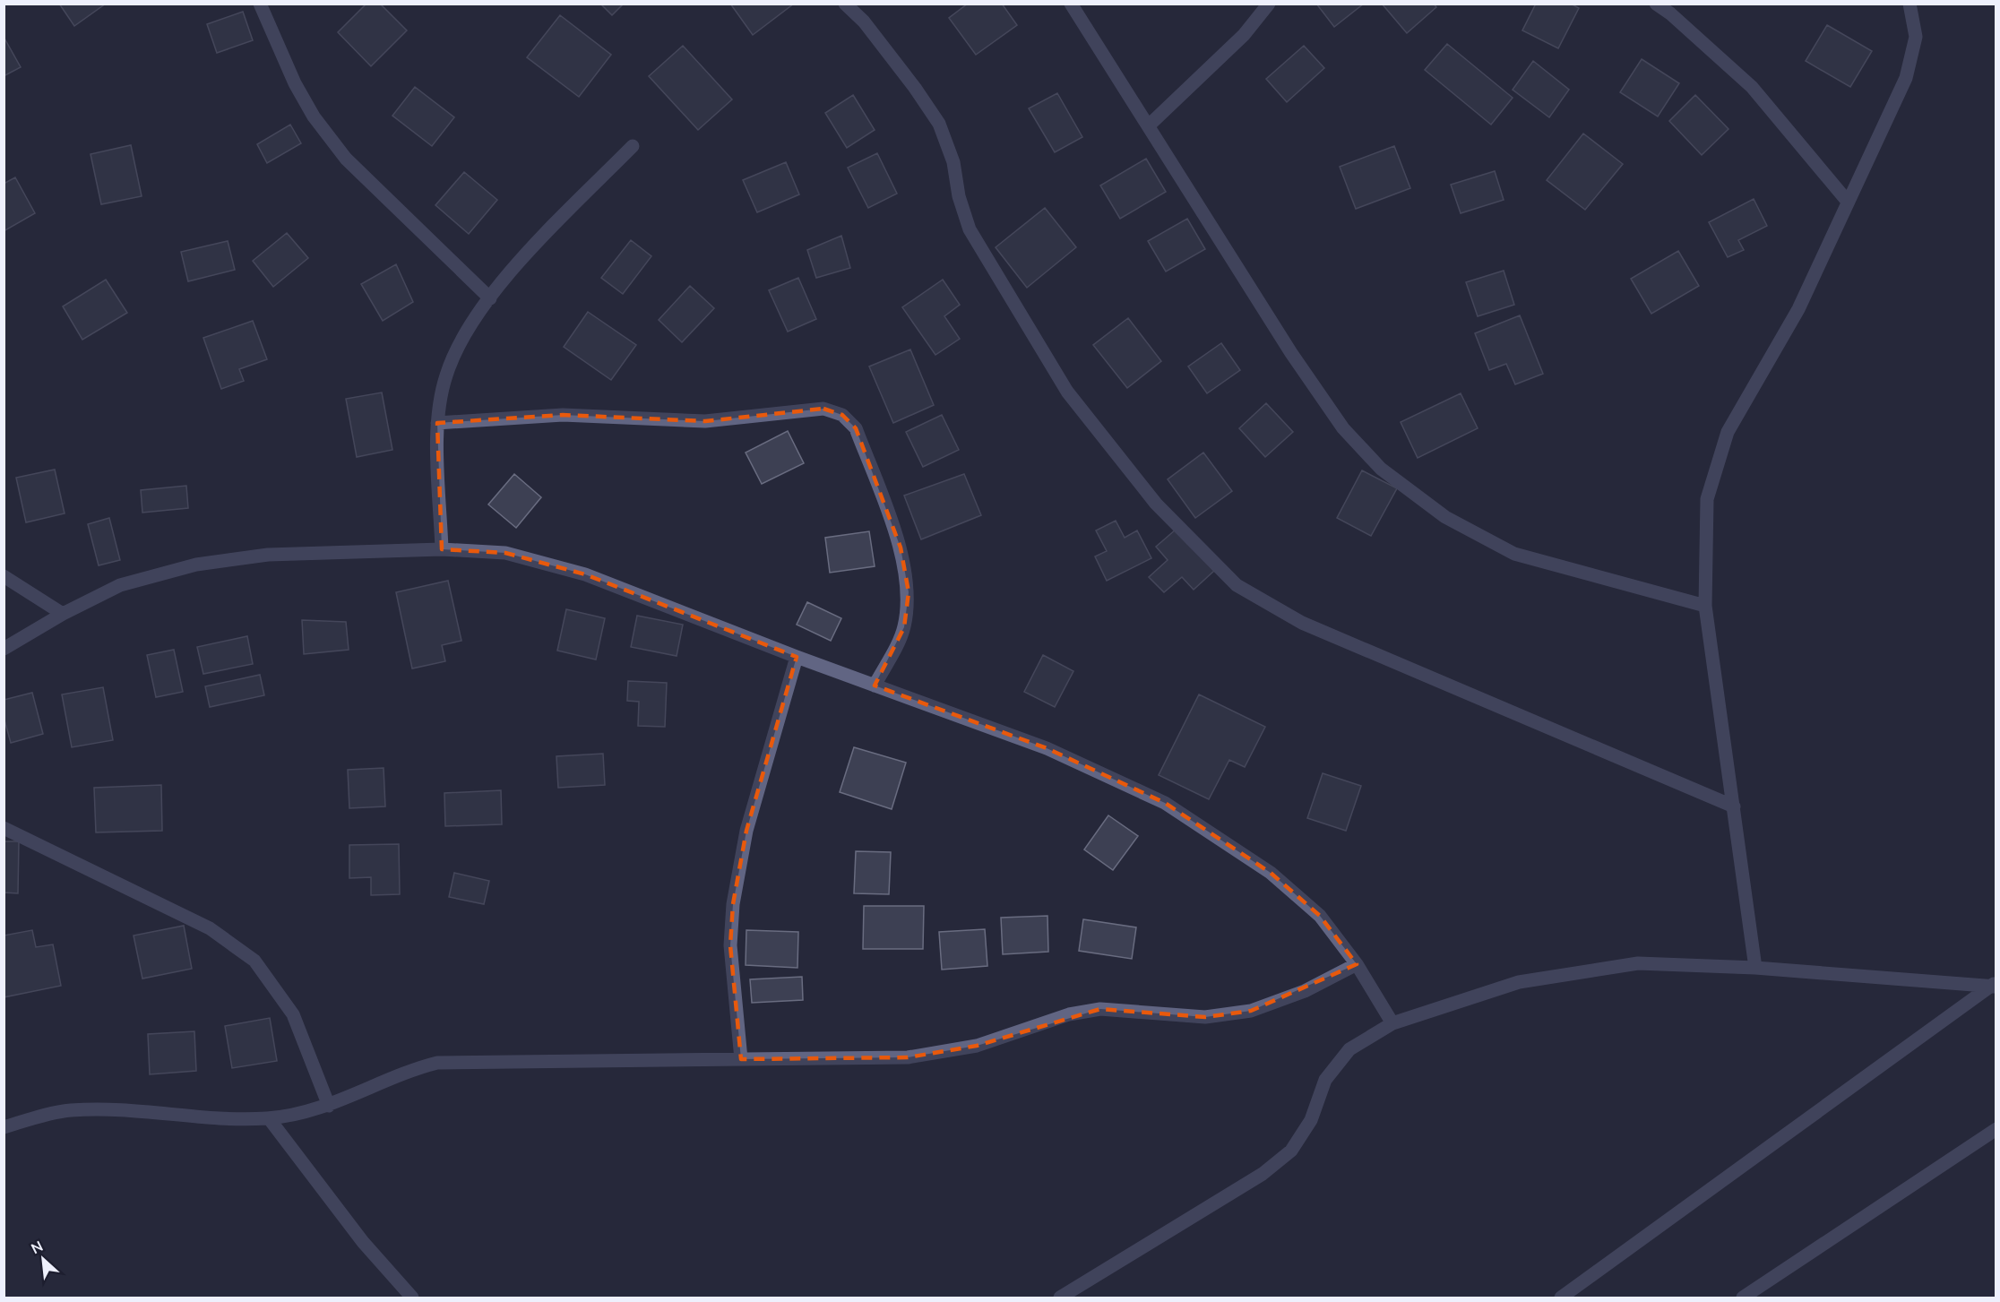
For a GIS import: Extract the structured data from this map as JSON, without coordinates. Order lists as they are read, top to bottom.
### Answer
{
  "north": "top left"
}
